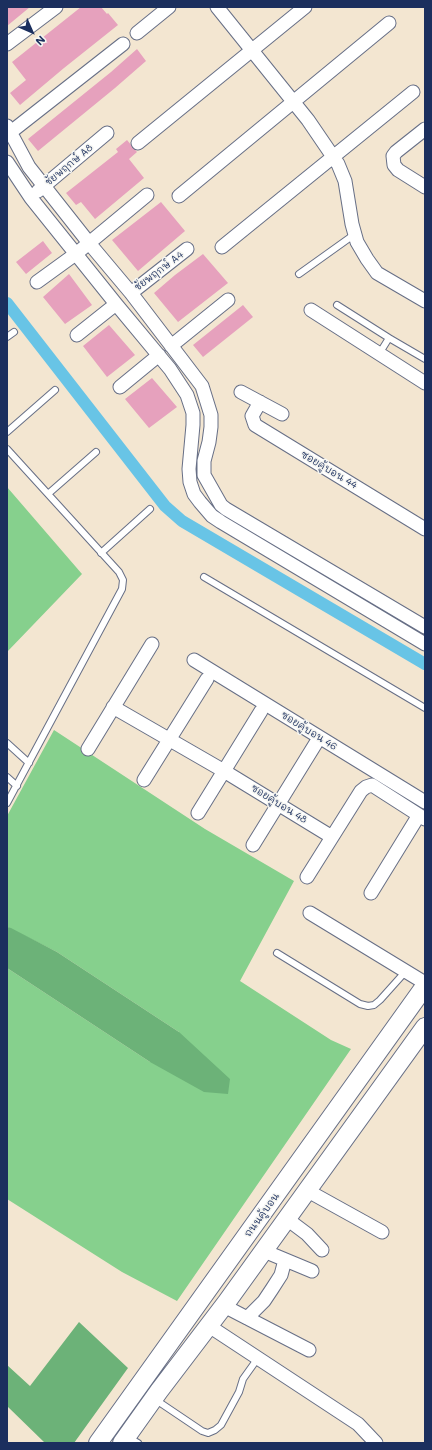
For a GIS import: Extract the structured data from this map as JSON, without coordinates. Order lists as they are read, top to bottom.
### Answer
{
  "streets": {
    "main road": ["ถนนคู้บอน"],
    "street": [
      "ชัยพฤกษ์ A8",
      "ชัยพฤกษ์ A4",
      "ซอยคู้บอน 44",
      "ซอยคู้บอน 46",
      "ซอยคู้บอน 48"
    ]
  },
  "north": "bottom right"
}
